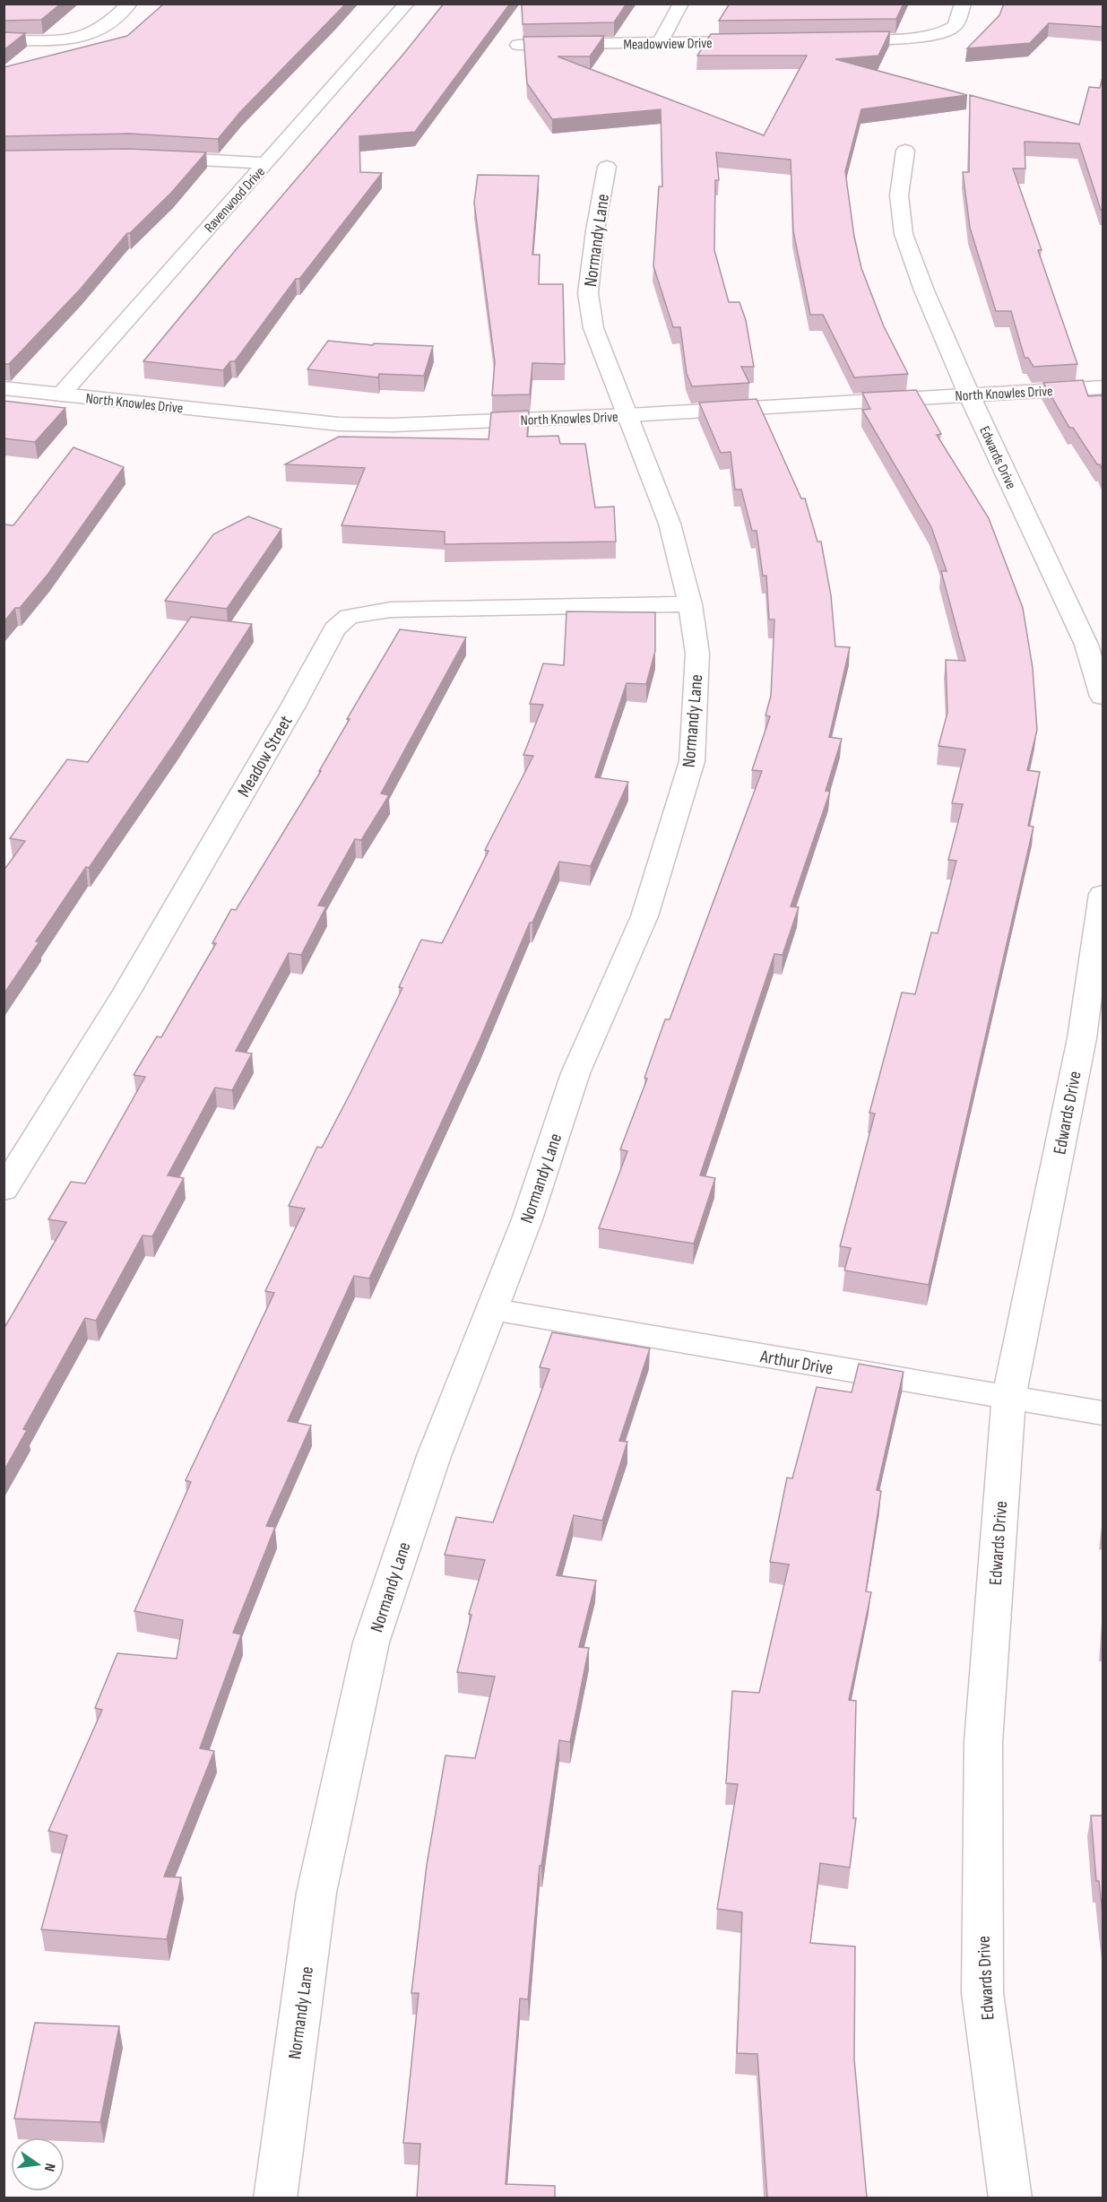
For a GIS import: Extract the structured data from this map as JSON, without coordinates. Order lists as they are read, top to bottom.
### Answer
{
  "streets": {
    "street": [
      "Meadowview Drive",
      "Ravenwood Drive",
      "Normandy Lane",
      "North Knowles Drive",
      "Edwards Drive",
      "Meadow Street",
      "Arthur Drive"
    ]
  },
  "crossings": [
    ["Ravenwood Drive", "North Knowles Drive"],
    ["Normandy Lane", "North Knowles Drive"],
    ["Normandy Lane", "Meadow Street"],
    ["Normandy Lane", "Arthur Drive"],
    ["North Knowles Drive", "Edwards Drive"],
    ["Edwards Drive", "Arthur Drive"]
  ],
  "north": "right"
}
